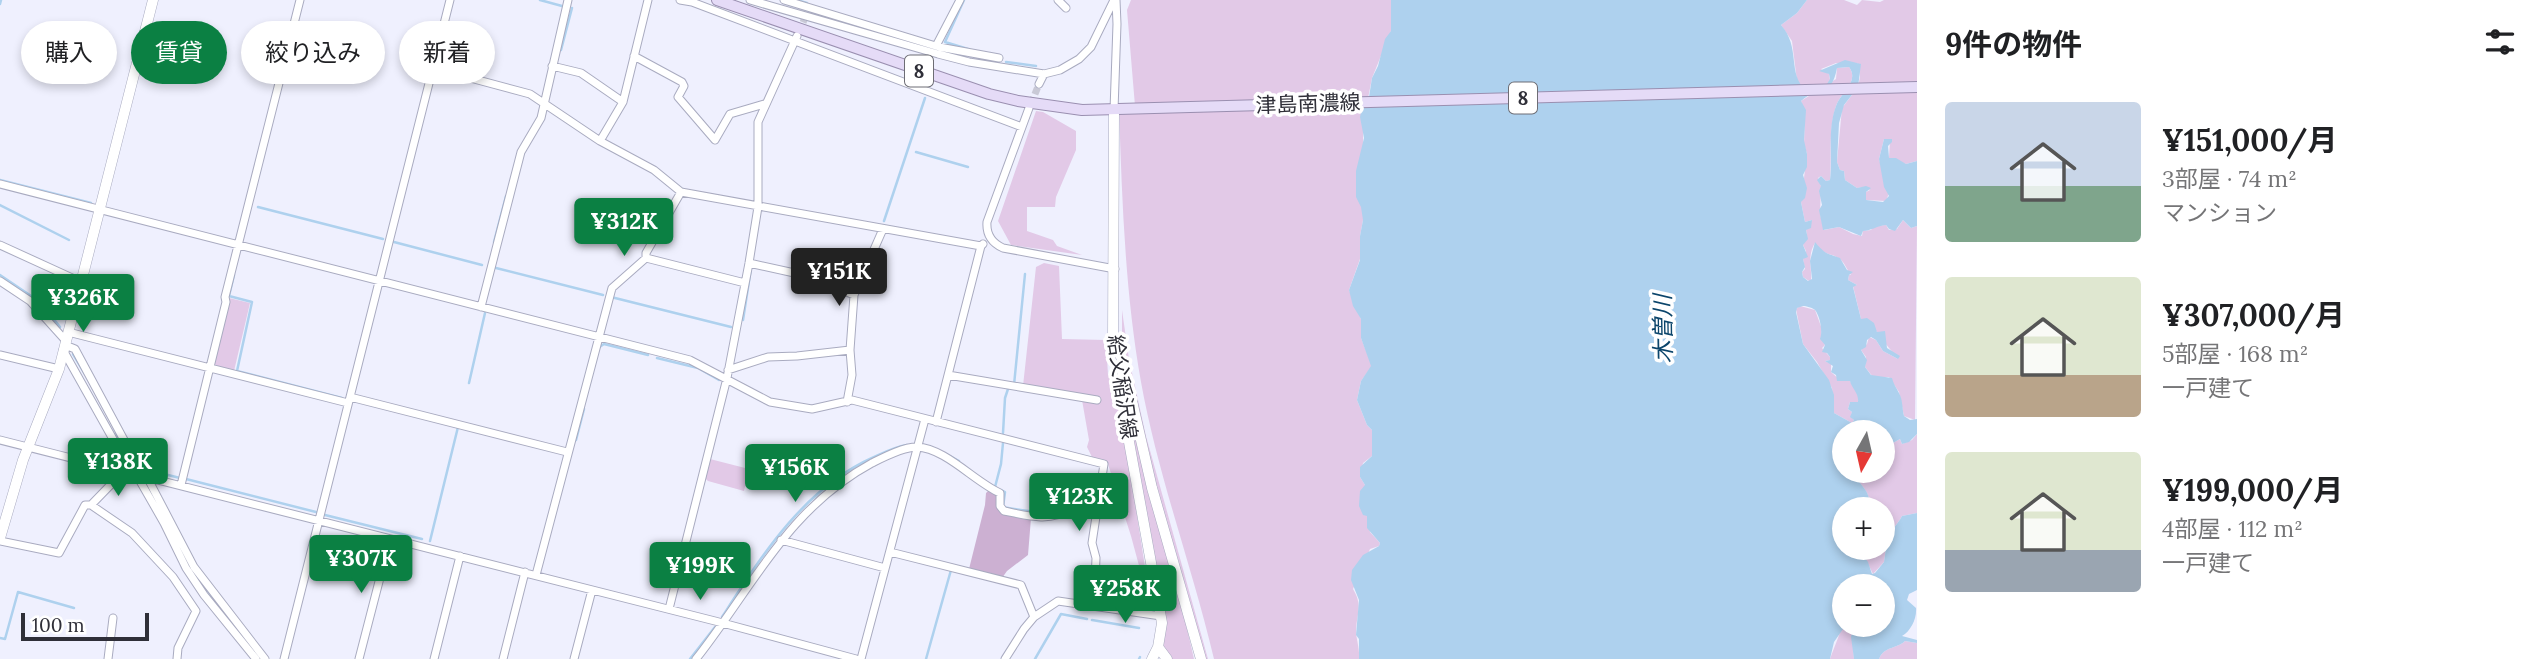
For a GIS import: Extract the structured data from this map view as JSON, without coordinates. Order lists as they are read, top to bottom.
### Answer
{
  "streets": {
    "main road": ["8", "津島南濃線"],
    "street": ["給父稲沢線"]
  },
  "crossings": [
    ["津島南濃線", "給父稲沢線"]
  ],
  "water": ["木曽川"],
  "scale_bar": "100 m",
  "north": "bottom",
  "page": {
    "heading": "9件の物件",
    "chip": [
      "購入",
      "賃貸",
      "絞り込み",
      "新着"
    ],
    "list": [
      {
        "name": "¥151,000/月",
        "note": "3部屋 · 74 m² · マンション"
      },
      {
        "name": "¥307,000/月",
        "note": "5部屋 · 168 m² · 一戸建て"
      },
      {
        "name": "¥199,000/月",
        "note": "4部屋 · 112 m² · 一戸建て"
      }
    ],
    "price": [
      "¥312K",
      "¥151K",
      "¥326K",
      "¥138K",
      "¥156K",
      "¥123K",
      "¥307K",
      "¥199K",
      "¥258K"
    ],
    "map_buttons": ["+", "−"],
    "scale": "100 m"
  }
}
